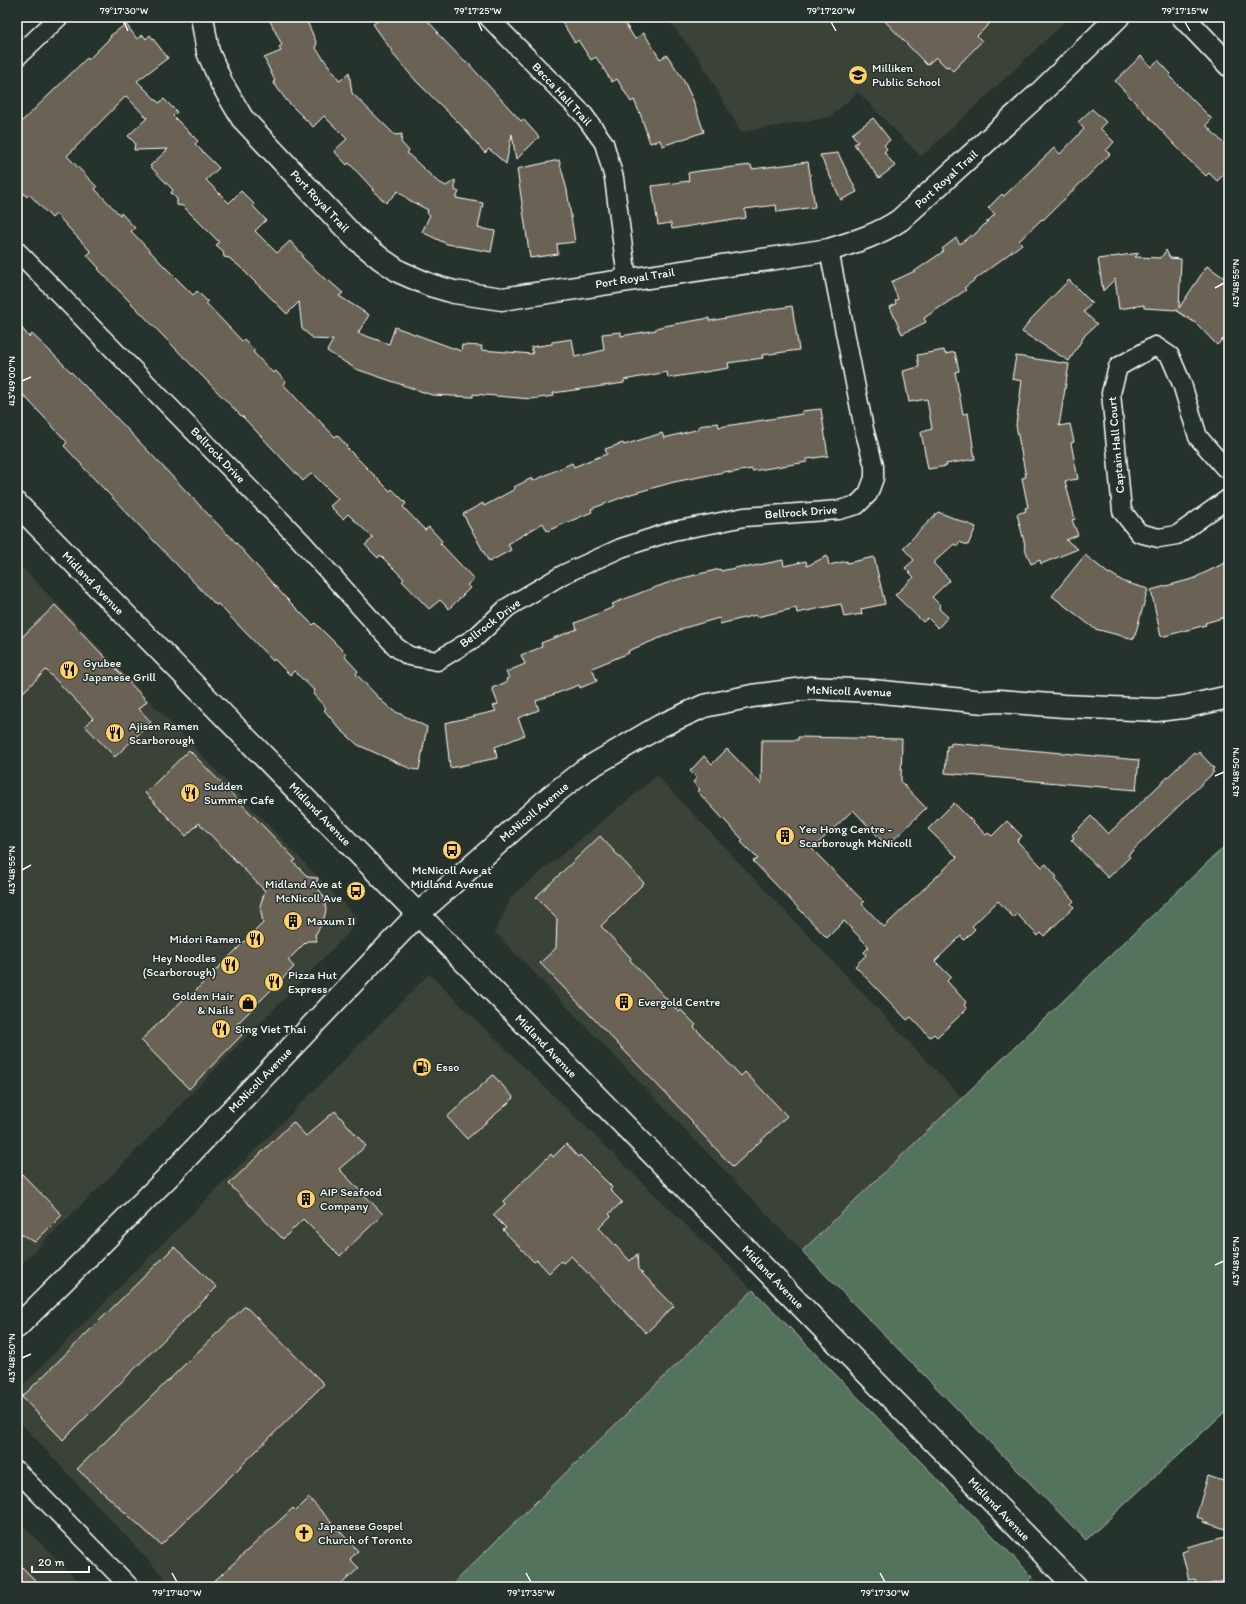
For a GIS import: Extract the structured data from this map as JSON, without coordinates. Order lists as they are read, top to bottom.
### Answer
{
  "streets": {
    "main road": ["Port Royal Trail", "Midland Avenue", "McNicoll Avenue"],
    "street": ["Becca Hall Trail", "Captain Hall Court", "Bellrock Drive"]
  },
  "crossings": [
    ["Becca Hall Trail", "Port Royal Trail"],
    ["Port Royal Trail", "Bellrock Drive"],
    ["Midland Avenue", "McNicoll Avenue"]
  ],
  "places": {
    "school or university": ["Milliken Public School"],
    "restaurant": [
      "Gyubee Japanese Grill",
      "Ajisen Ramen Scarborough",
      "Sudden Summer Cafe",
      "Midori Ramen",
      "Hey Noodles (Scarborough)",
      "Pizza Hut Express",
      "Sing Viet Thai"
    ],
    "building": [
      "Yee Hong Centre - Scarborough McNicoll",
      "Maxum II",
      "Evergold Centre",
      "AIP Seafood Company"
    ],
    "bus stop": ["McNicoll Ave at Midland Avenue", "Midland Ave at McNicoll Ave"],
    "shop": ["Golden Hair & Nails"],
    "fuel station": ["Esso"],
    "church": ["Japanese Gospel Church of Toronto"]
  },
  "scale_bar": "20 m",
  "coordinates": [
    "79°17'30\"W",
    "79°17'25\"W",
    "79°17'20\"W",
    "79°17'15\"W",
    "43°48'55\"N",
    "43°49'00\"N",
    "43°48'50\"N",
    "43°48'45\"N",
    "79°17'40\"W",
    "79°17'35\"W"
  ]
}
